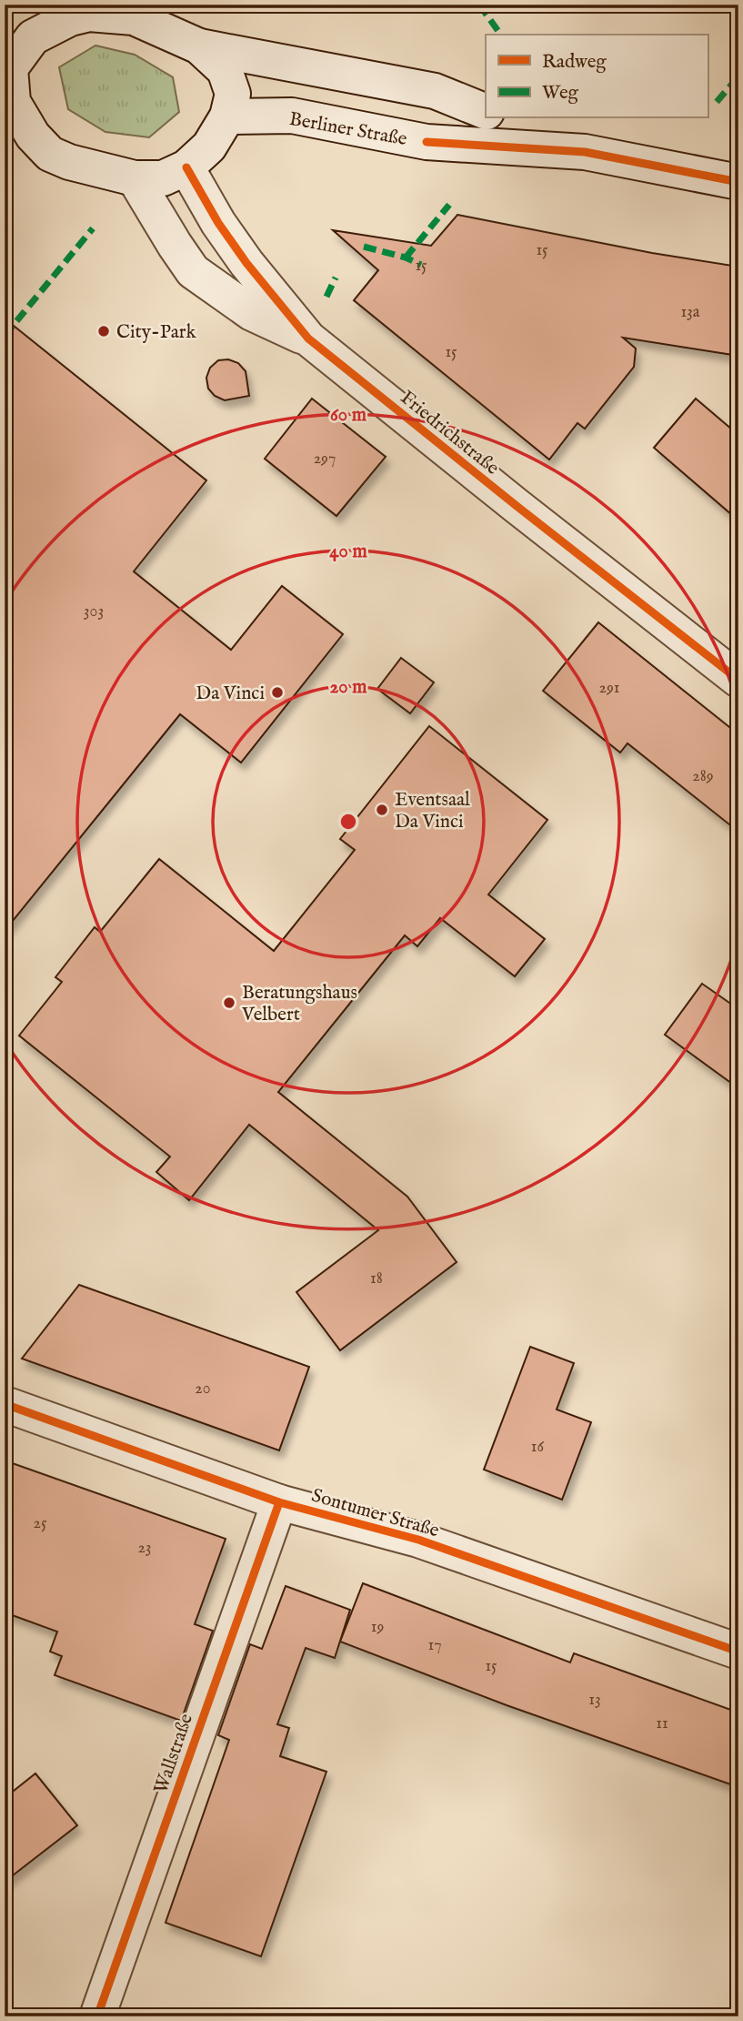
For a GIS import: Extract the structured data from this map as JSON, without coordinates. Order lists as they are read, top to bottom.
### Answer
{
  "streets": {
    "street": [
      "Berliner Straße",
      "Friedrichstraße",
      "Sontumer Straße",
      "Wallstraße"
    ]
  },
  "crossings": [
    ["Berliner Straße", "Friedrichstraße"],
    ["Sontumer Straße", "Wallstraße"]
  ],
  "places": [
    "City-Park",
    "Da Vinci",
    "Eventsaal Da Vinci",
    "Beratungshaus Velbert"
  ],
  "house_numbers": [
    "15",
    "15",
    "13a",
    "15",
    "297",
    "303",
    "291",
    "289",
    "18",
    "20",
    "16",
    "25",
    "23",
    "19",
    "17",
    "15",
    "13",
    "11"
  ],
  "legend": ["Radweg", "Weg"],
  "rings": ["60 m", "40 m", "20 m"]
}
